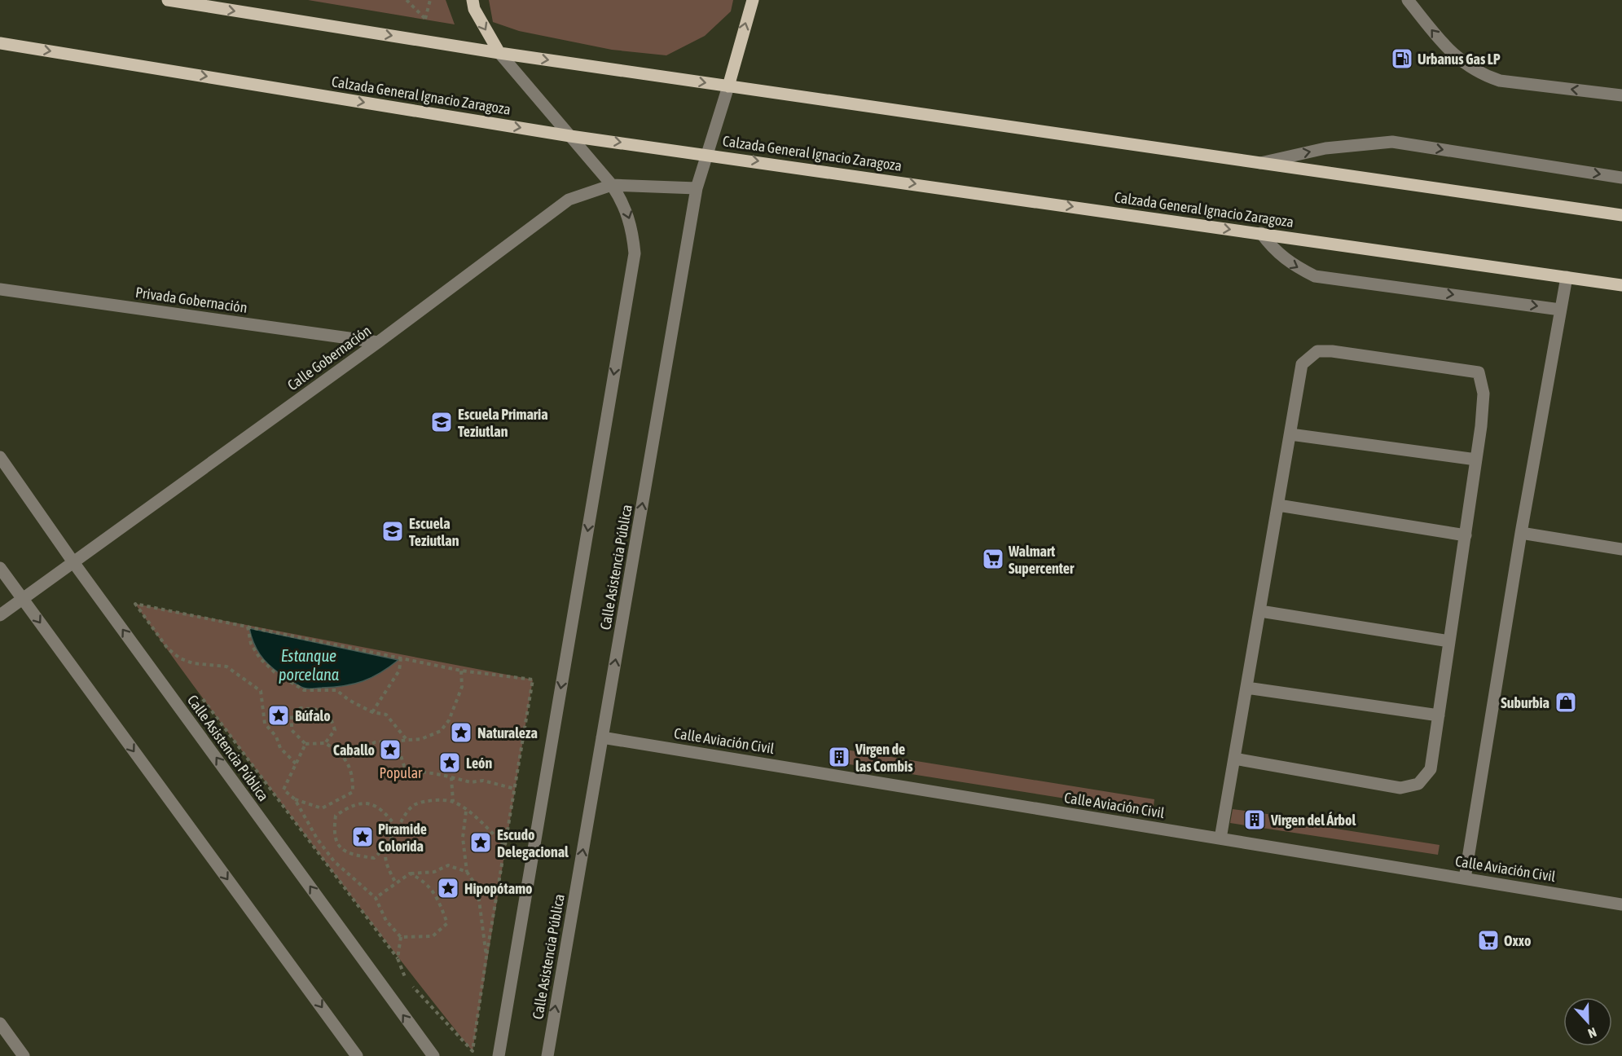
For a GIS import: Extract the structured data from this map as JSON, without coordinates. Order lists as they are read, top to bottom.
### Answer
{
  "streets": {
    "main road": ["Calzada General Ignacio Zaragoza"],
    "street": [
      "Privada Gobernación",
      "Calle Gobernación",
      "Calle Asistencia Pública",
      "Calle Aviación Civil"
    ]
  },
  "crossings": [
    ["Calzada General Ignacio Zaragoza", "Calle Asistencia Pública"],
    ["Privada Gobernación", "Calle Gobernación"],
    ["Calle Gobernación", "Calle Asistencia Pública"],
    ["Calle Asistencia Pública", "Calle Aviación Civil"]
  ],
  "water": ["Estanque porcelana"],
  "parks": ["Popular"],
  "places": {
    "fuel station": ["Urbanus Gas LP"],
    "school or university": ["Escuela Primaria Teziutlan", "Escuela Teziutlan"],
    "supermarket": ["Walmart Supercenter", "Oxxo"],
    "shop": ["Suburbia"],
    "place": [
      "Búfalo",
      "Naturaleza",
      "Caballo",
      "León",
      "Piramide Colorida",
      "Escudo Delegacional",
      "Hipopótamo"
    ],
    "building": ["Virgen de las Combis", "Virgen del Árbol"]
  },
  "north": "bottom"
}
